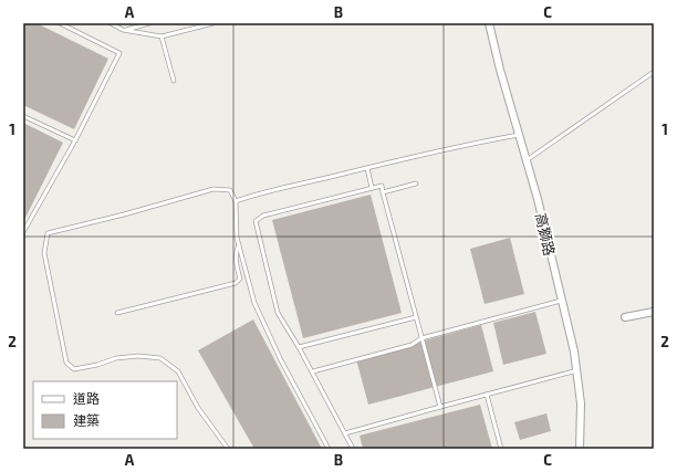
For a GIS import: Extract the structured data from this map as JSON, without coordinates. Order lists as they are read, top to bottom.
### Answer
{
  "streets": {
    "street": ["高獅路"]
  },
  "legend": ["道路", "建築"],
  "grid": {
    "columns": ["A", "B", "C"],
    "rows": ["1", "2"]
  }
}
